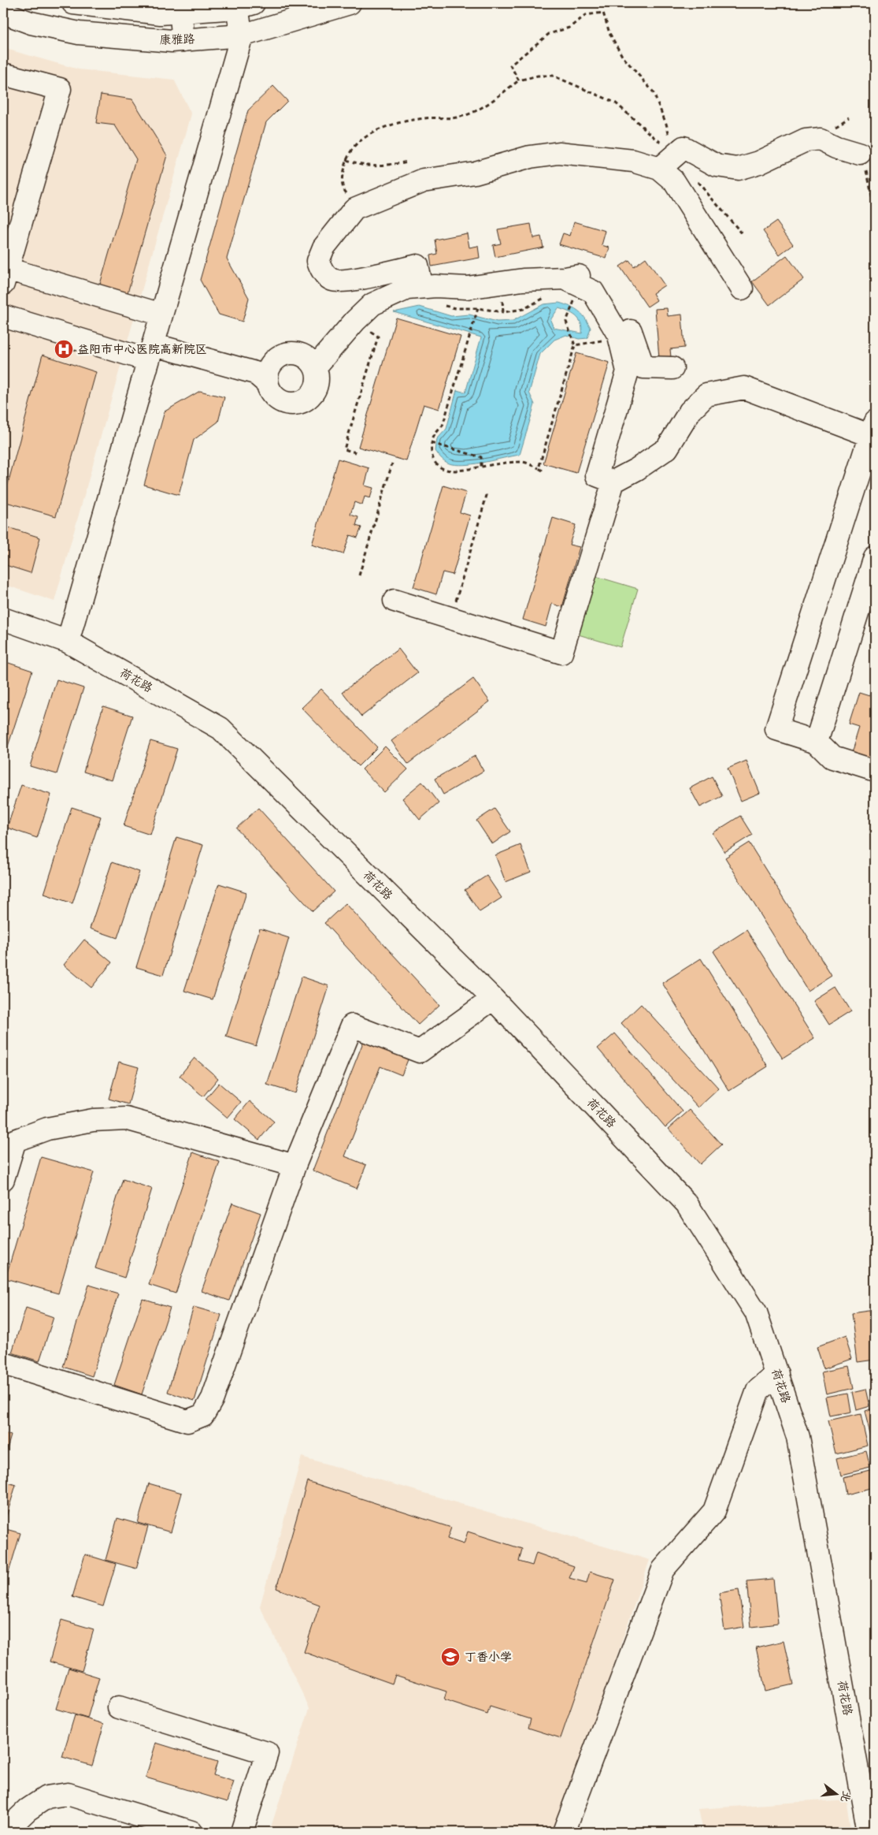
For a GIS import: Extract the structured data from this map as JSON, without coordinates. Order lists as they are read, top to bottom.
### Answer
{
  "streets": {
    "street": ["康雅路", "荷花路"]
  },
  "places": {
    "hospital": ["益阳市中心医院高新院区"],
    "school or university": ["丁香小学"]
  },
  "north": "right"
}
